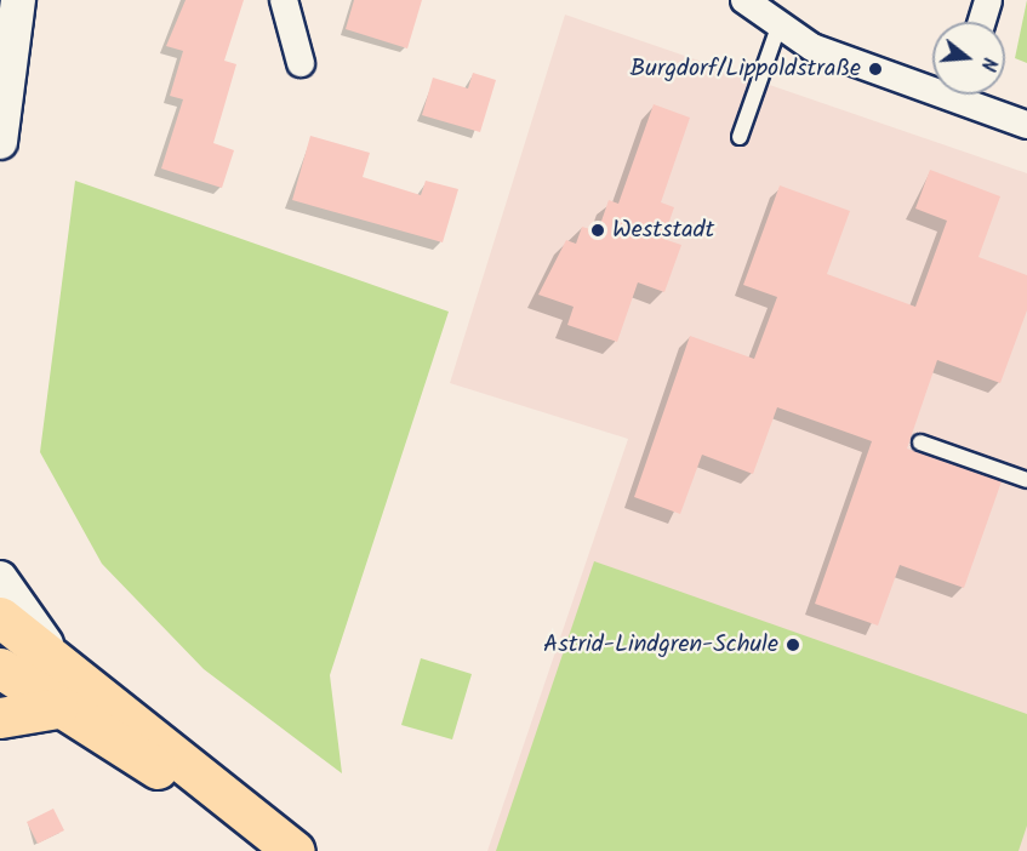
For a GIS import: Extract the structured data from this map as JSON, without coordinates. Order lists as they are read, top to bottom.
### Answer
{
  "places": ["Burgdorf/Lippoldstraße", "Weststadt", "Astrid-Lindgren-Schule"],
  "north": "right"
}
